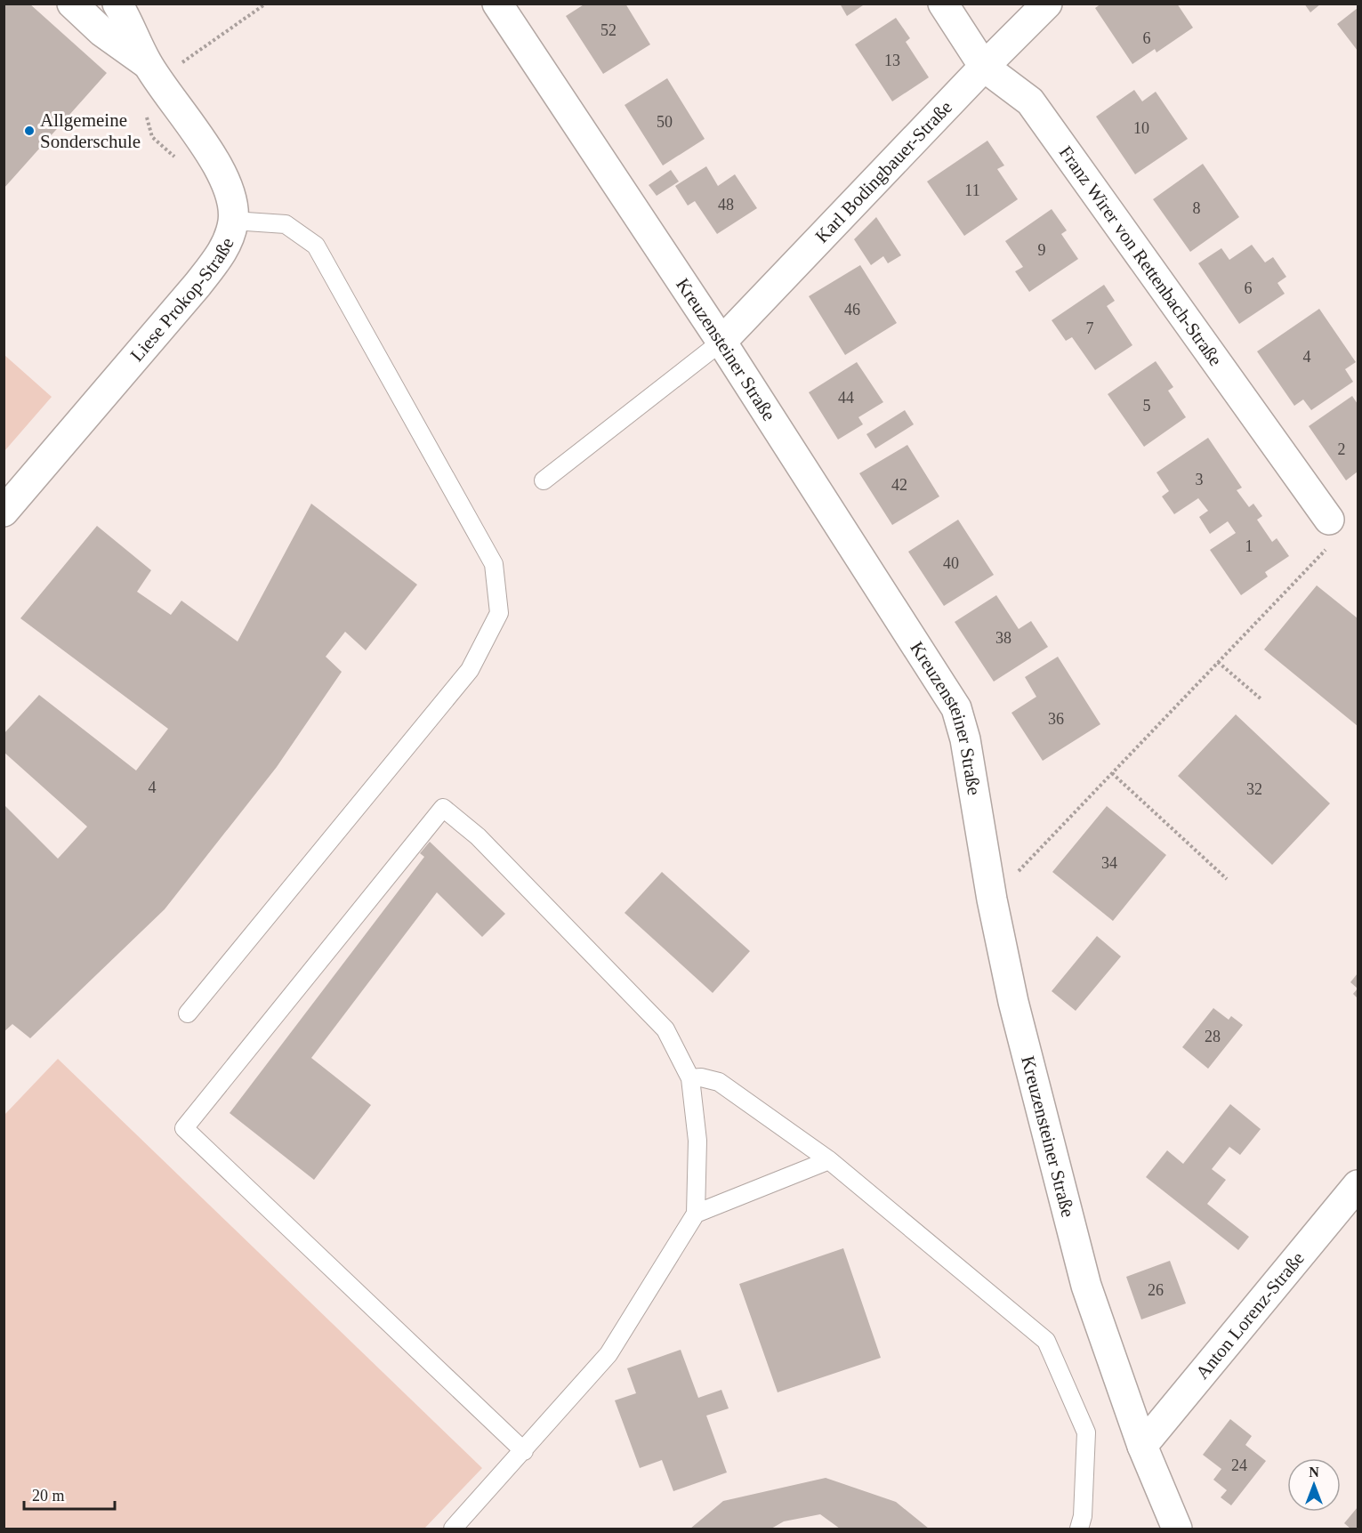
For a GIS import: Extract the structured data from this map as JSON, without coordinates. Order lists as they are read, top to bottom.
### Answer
{
  "streets": {
    "street": [
      "Karl Bodingbauer-Straße",
      "Franz Wirer von Rettenbach-Straße",
      "Liese Prokop-Straße",
      "Kreuzensteiner Straße",
      "Anton Lorenz-Straße"
    ]
  },
  "crossings": [
    ["Karl Bodingbauer-Straße", "Franz Wirer von Rettenbach-Straße"],
    ["Karl Bodingbauer-Straße", "Kreuzensteiner Straße"],
    ["Kreuzensteiner Straße", "Anton Lorenz-Straße"]
  ],
  "places": ["Allgemeine Sonderschule"],
  "house_numbers": [
    "52",
    "6",
    "13",
    "50",
    "10",
    "11",
    "48",
    "8",
    "9",
    "6",
    "46",
    "7",
    "4",
    "44",
    "5",
    "2",
    "3",
    "42",
    "1",
    "40",
    "38",
    "36",
    "4",
    "32",
    "34",
    "28",
    "26",
    "24"
  ],
  "scale_bar": "20 m",
  "north": "top"
}
